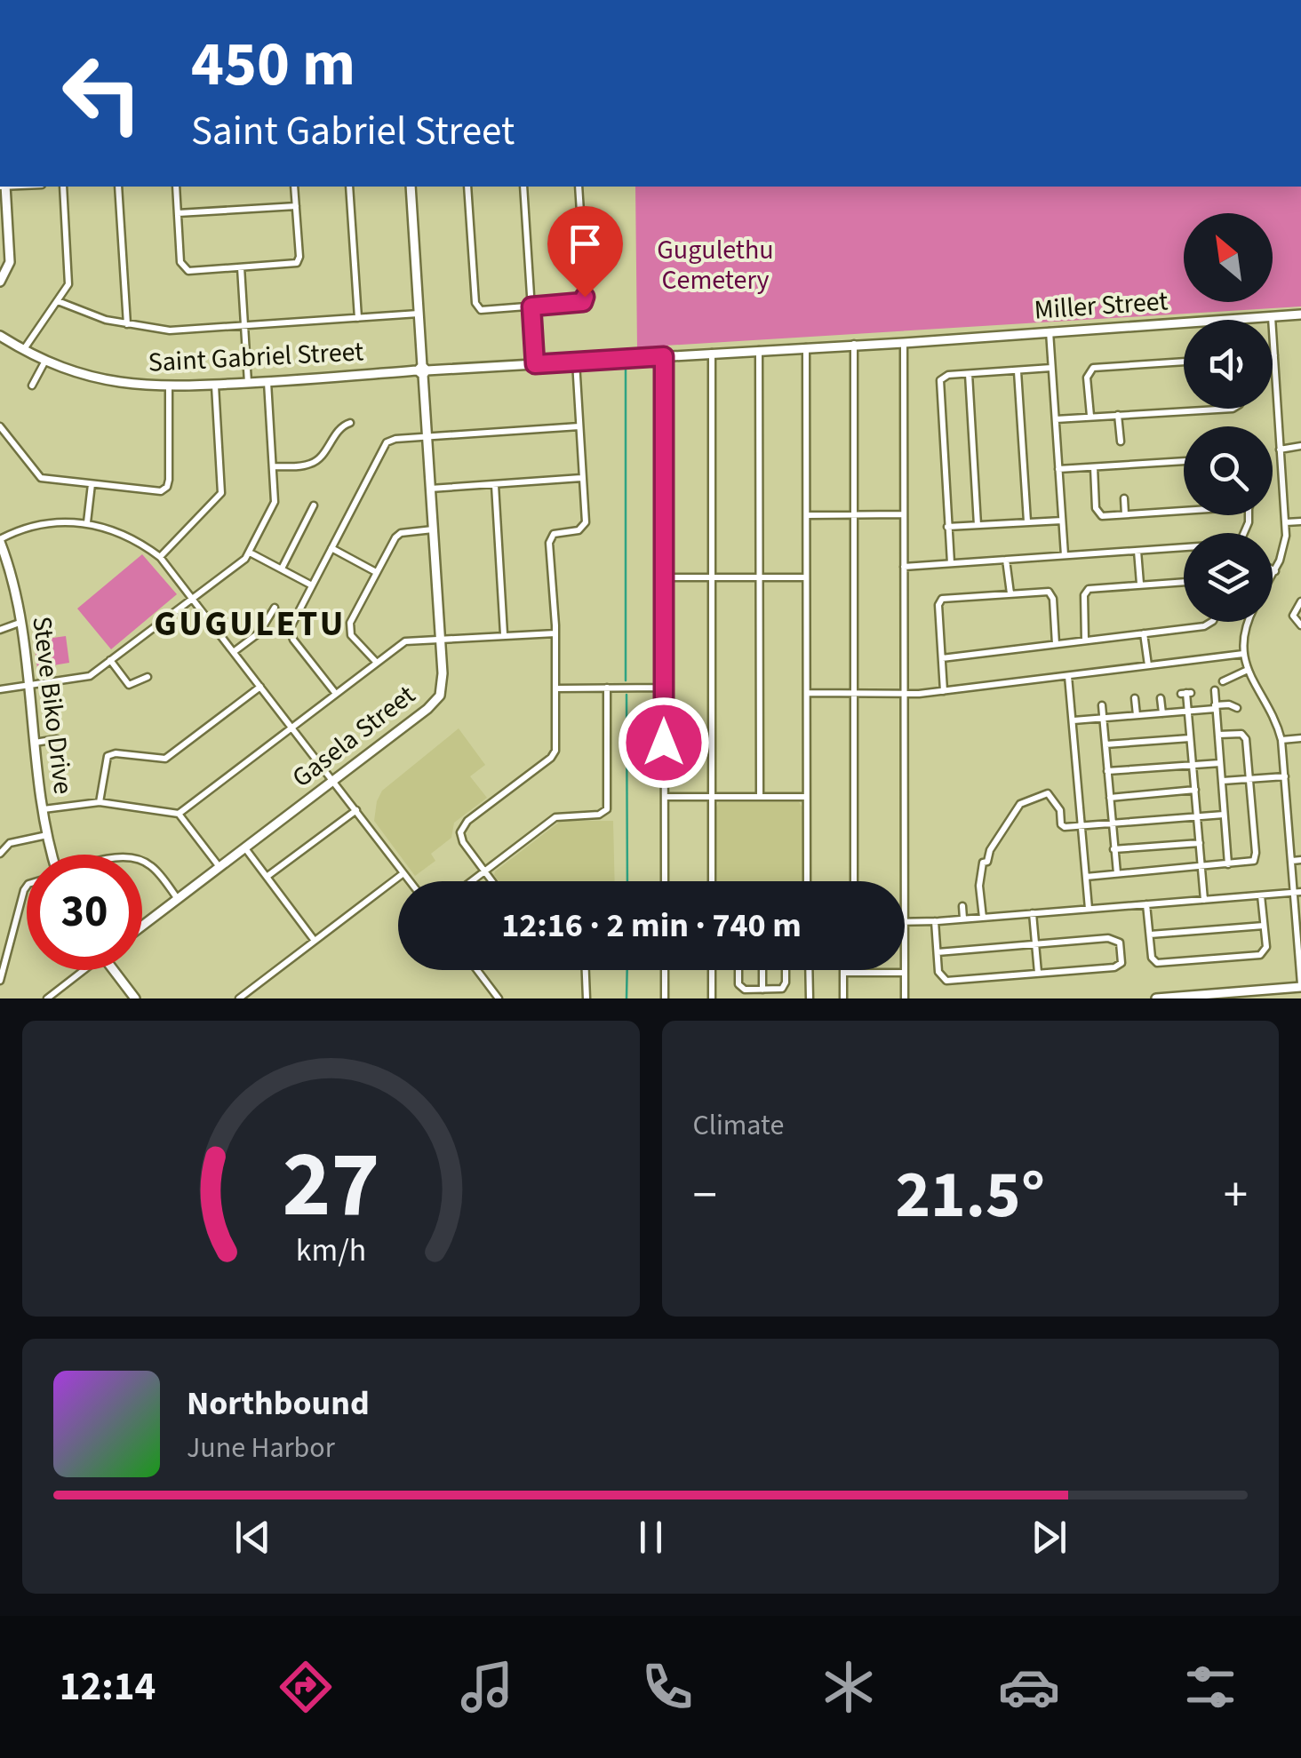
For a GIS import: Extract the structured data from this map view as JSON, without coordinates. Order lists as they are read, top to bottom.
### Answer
{
  "streets": {
    "street": [
      "Miller Street",
      "Saint Gabriel Street",
      "Steve Biko Drive",
      "Gasela Street"
    ]
  },
  "crossings": [
    ["Miller Street", "Saint Gabriel Street"],
    ["Saint Gabriel Street", "Gasela Street"]
  ],
  "districts": ["GUGULETU"],
  "parks": ["Gugulethu Cemetery"],
  "north": "top left",
  "page": {
    "turn": ["450 m", "Saint Gabriel Street"],
    "limit": "30",
    "trip": "12:16 · 2 min · 740 m",
    "tile": "Climate",
    "heat": ["−", "21.5°", "+"],
    "song": ["Northbound", "June Harbor"],
    "tabs": "12:14",
    "gauge": ["27", "km/h"]
  }
}
